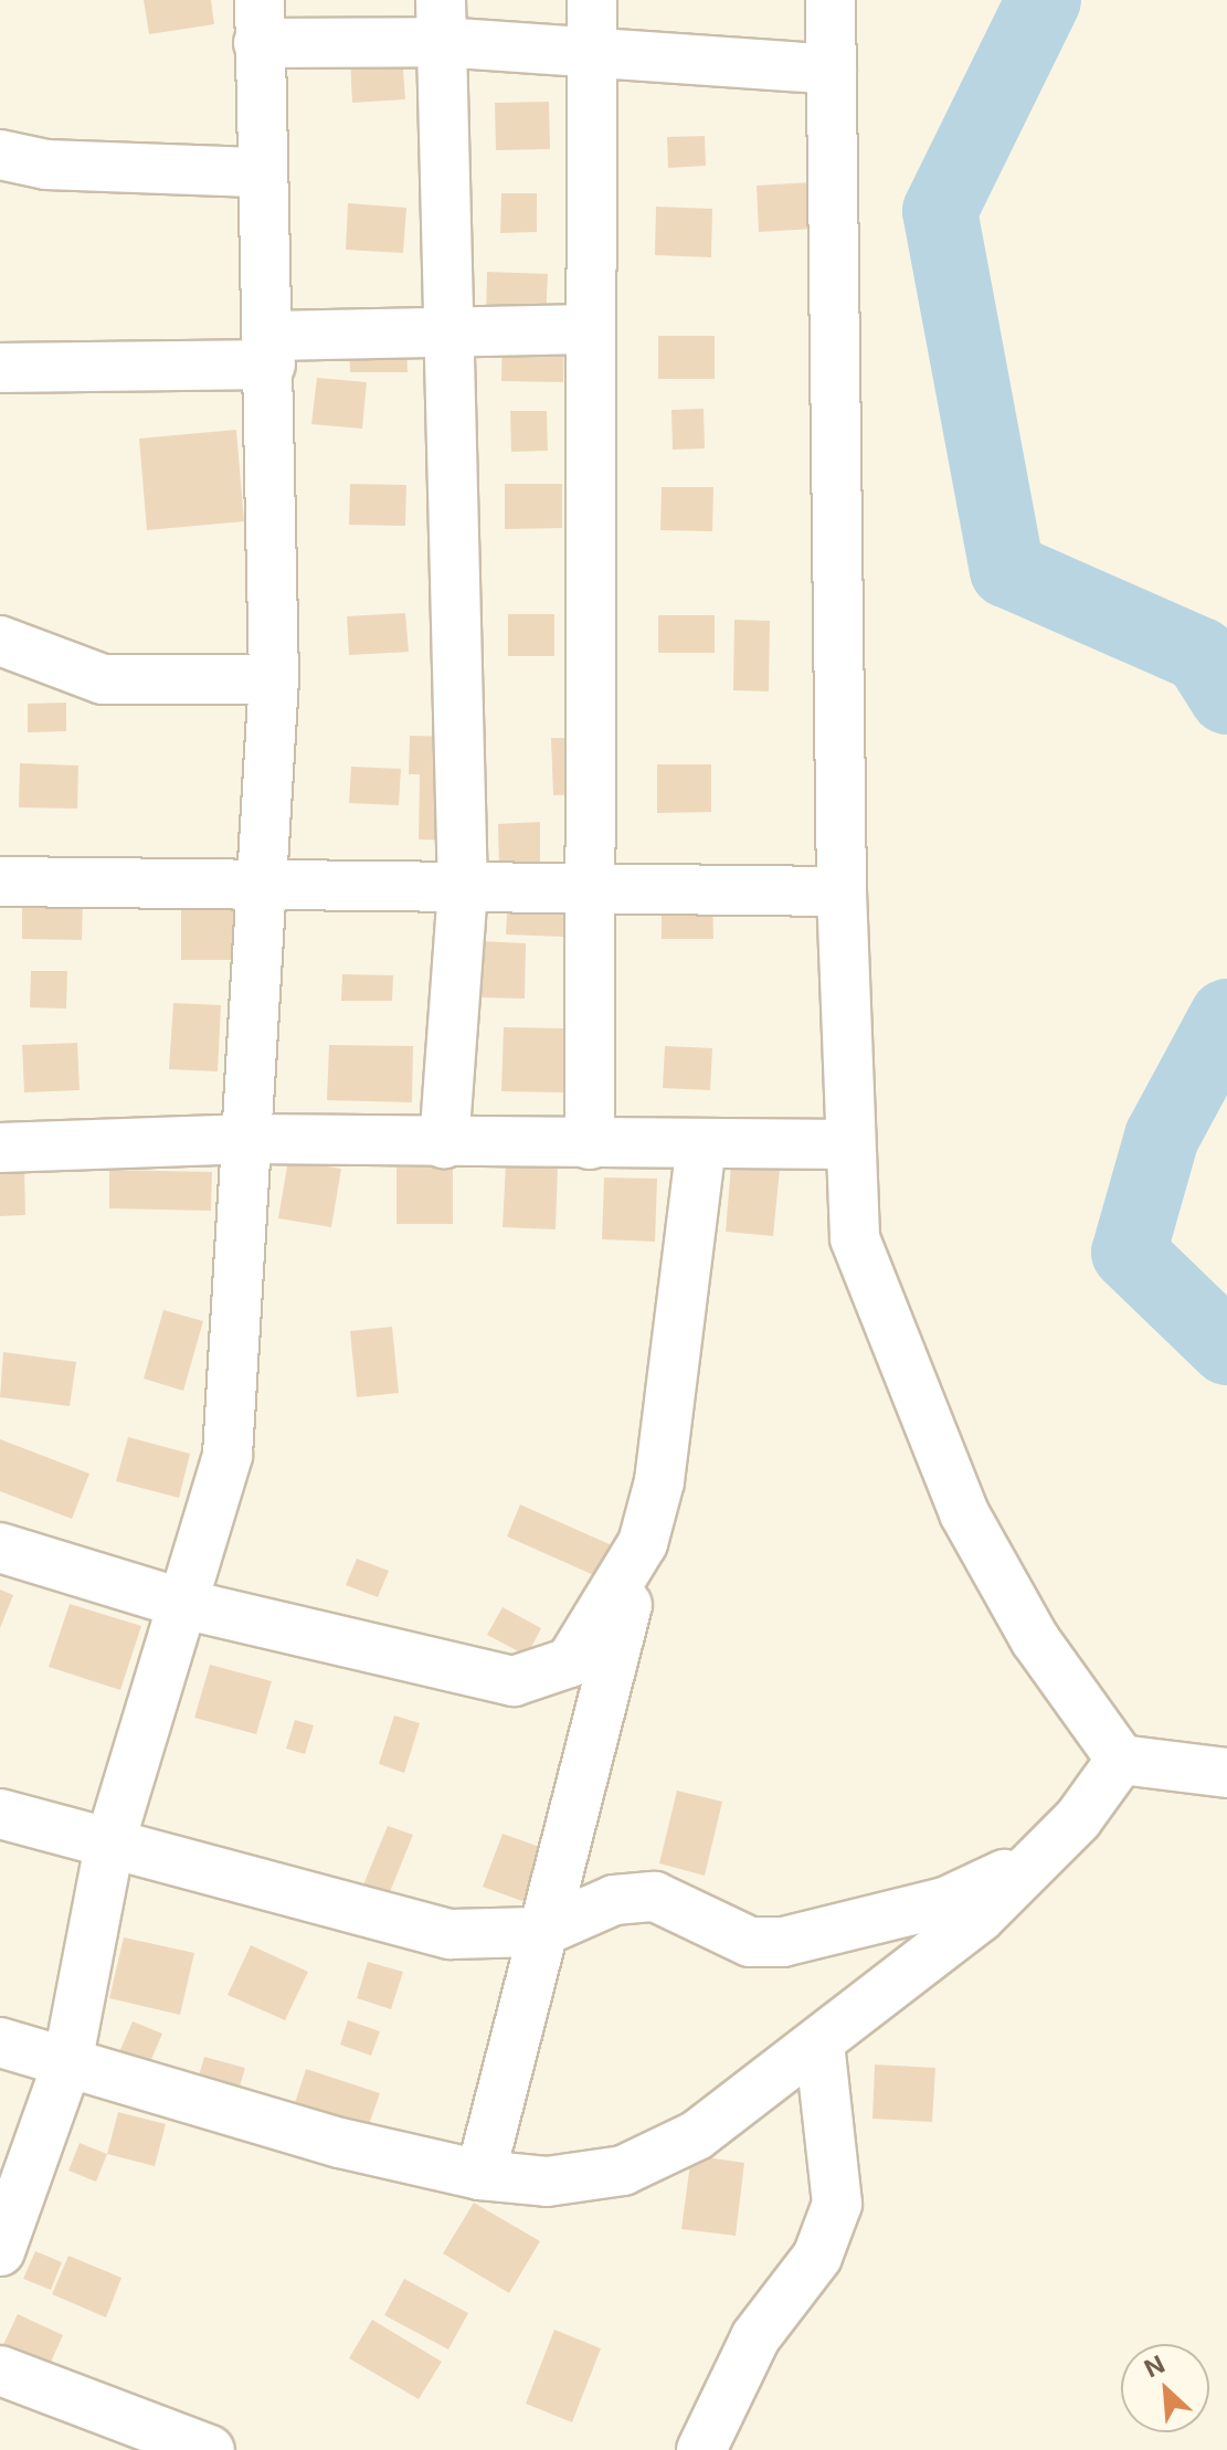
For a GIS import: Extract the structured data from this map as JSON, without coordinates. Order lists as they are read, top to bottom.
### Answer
{
  "north": "top left"
}
